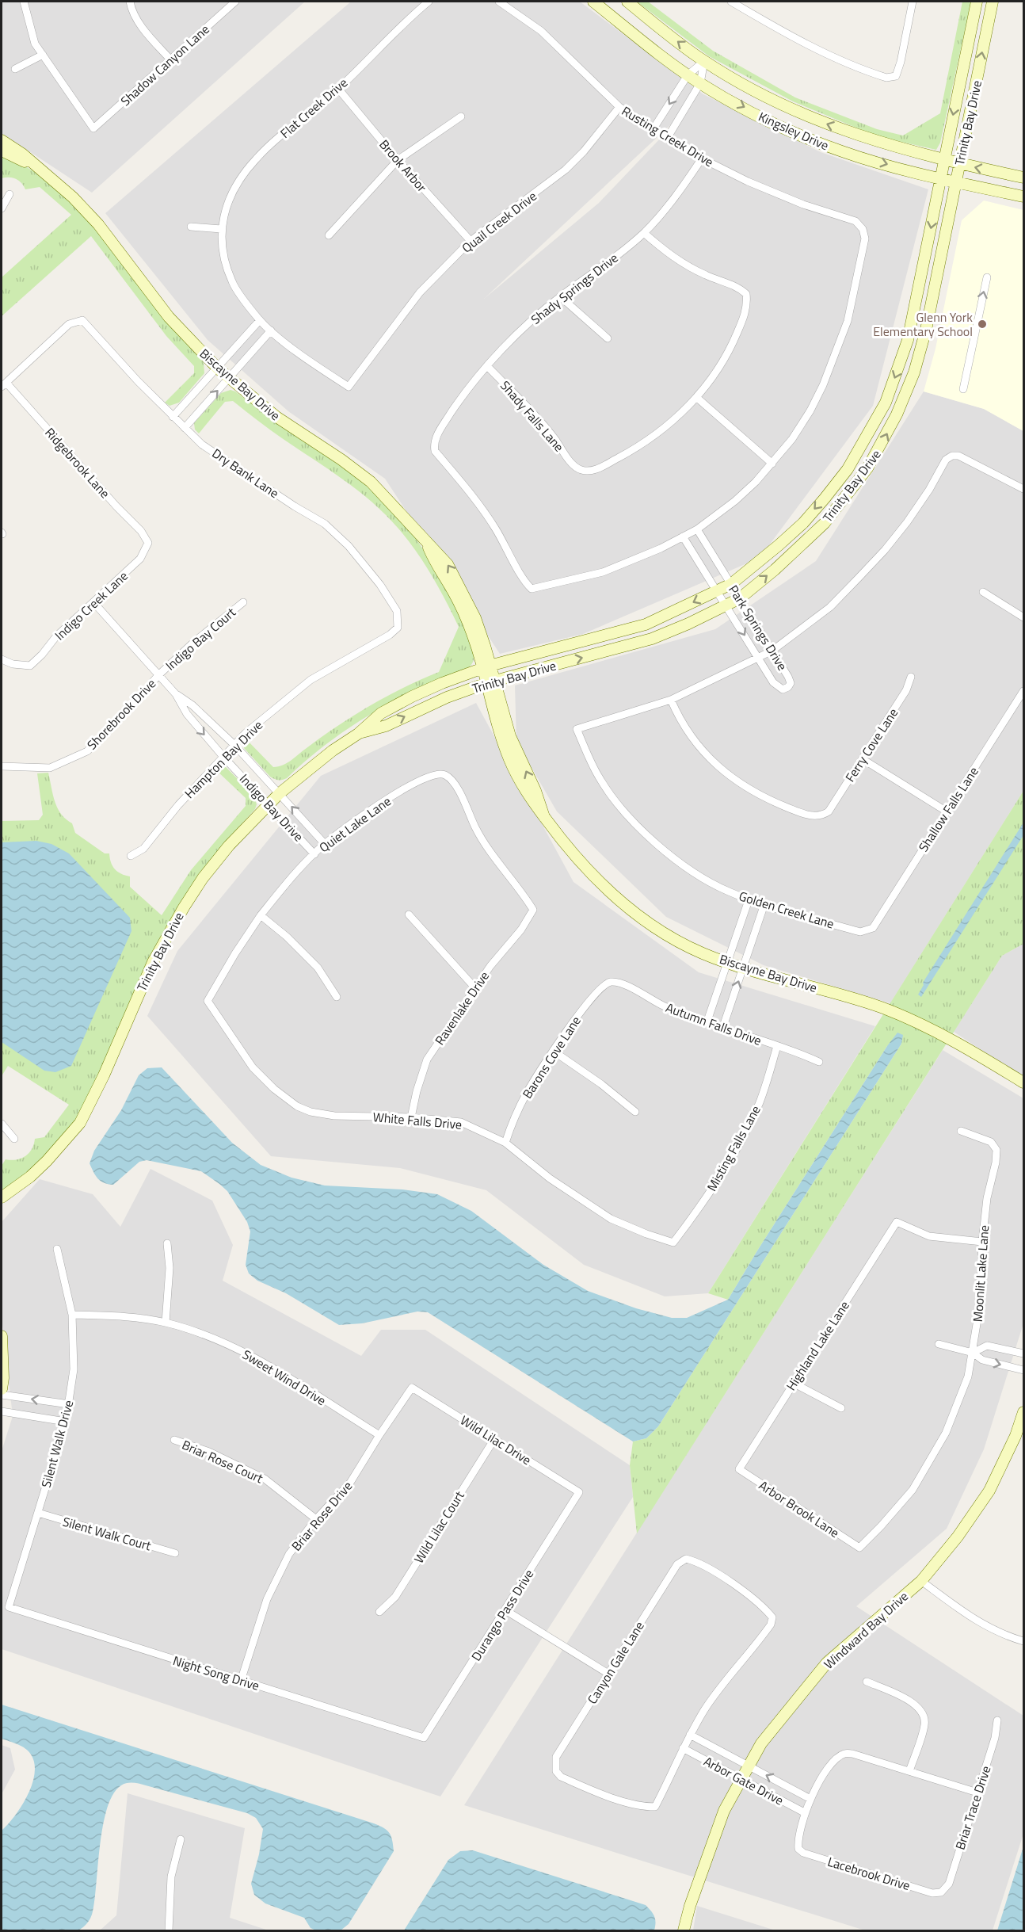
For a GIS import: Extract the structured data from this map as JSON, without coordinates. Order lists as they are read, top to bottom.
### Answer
{
  "streets": {
    "street": [
      "Shadow Canyon Lane",
      "Flat Creek Drive",
      "Trinity Bay Drive",
      "Kingsley Drive",
      "Rusting Creek Drive",
      "Brook Arbor",
      "Quail Creek Drive",
      "Shady Springs Drive",
      "Biscayne Bay Drive",
      "Shady Falls Lane",
      "Ridgebrook Lane",
      "Dry Bank Lane",
      "Indigo Creek Lane",
      "Park Springs Drive",
      "Indigo Bay Court",
      "Shorebrook Drive",
      "Ferry Cove Lane",
      "Hampton Bay Drive",
      "Indigo Bay Drive",
      "Shallow Falls Lane",
      "Quiet Lake Lane",
      "Golden Creek Lane",
      "Ravenlake Drive",
      "Autumn Falls Drive",
      "Barons Cove Lane",
      "White Falls Drive",
      "Misting Falls Lane",
      "Moonlit Lake Lane",
      "Highland Lake Lane",
      "Sweet Wind Drive",
      "Wild Lilac Drive",
      "Silent Walk Drive",
      "Briar Rose Court",
      "Arbor Brook Lane",
      "Briar Rose Drive",
      "Wild Lilac Court",
      "Silent Walk Court",
      "Durango Pass Drive",
      "Windward Bay Drive",
      "Canyon Gale Lane",
      "Night Song Drive",
      "Arbor Gate Drive",
      "Briar Trace Drive",
      "Lacebrook Drive"
    ]
  },
  "crossings": [
    ["Flat Creek Drive", "Brook Arbor"],
    ["Trinity Bay Drive", "Kingsley Drive"],
    ["Trinity Bay Drive", "Biscayne Bay Drive"],
    ["Trinity Bay Drive", "Park Springs Drive"],
    ["Trinity Bay Drive", "Indigo Bay Drive"],
    ["Rusting Creek Drive", "Quail Creek Drive"],
    ["Rusting Creek Drive", "Shady Springs Drive"],
    ["Brook Arbor", "Quail Creek Drive"],
    ["Shady Springs Drive", "Shady Falls Lane"],
    ["Shady Springs Drive", "Park Springs Drive"],
    ["Ridgebrook Lane", "Dry Bank Lane"],
    ["Ridgebrook Lane", "Indigo Creek Lane"],
    ["Dry Bank Lane", "Hampton Bay Drive"],
    ["Indigo Creek Lane", "Indigo Bay Drive"],
    ["Indigo Bay Court", "Shorebrook Drive"],
    ["Indigo Bay Court", "Indigo Bay Drive"],
    ["Shorebrook Drive", "Indigo Bay Drive"],
    ["Ferry Cove Lane", "Golden Creek Lane"],
    ["Hampton Bay Drive", "Indigo Bay Drive"],
    ["Indigo Bay Drive", "Quiet Lake Lane"],
    ["Shallow Falls Lane", "Golden Creek Lane"],
    ["Quiet Lake Lane", "Ravenlake Drive"],
    ["Quiet Lake Lane", "White Falls Drive"],
    ["Ravenlake Drive", "White Falls Drive"],
    ["Autumn Falls Drive", "Barons Cove Lane"],
    ["Autumn Falls Drive", "Misting Falls Lane"],
    ["Barons Cove Lane", "White Falls Drive"],
    ["White Falls Drive", "Misting Falls Lane"],
    ["Moonlit Lake Lane", "Highland Lake Lane"],
    ["Moonlit Lake Lane", "Arbor Brook Lane"],
    ["Highland Lake Lane", "Arbor Brook Lane"],
    ["Sweet Wind Drive", "Silent Walk Drive"],
    ["Sweet Wind Drive", "Briar Rose Drive"],
    ["Wild Lilac Drive", "Briar Rose Drive"],
    ["Wild Lilac Drive", "Wild Lilac Court"],
    ["Wild Lilac Drive", "Durango Pass Drive"],
    ["Silent Walk Drive", "Silent Walk Court"],
    ["Silent Walk Drive", "Night Song Drive"],
    ["Briar Rose Court", "Briar Rose Drive"],
    ["Briar Rose Drive", "Night Song Drive"],
    ["Durango Pass Drive", "Night Song Drive"],
    ["Windward Bay Drive", "Arbor Gate Drive"],
    ["Canyon Gale Lane", "Arbor Gate Drive"],
    ["Arbor Gate Drive", "Lacebrook Drive"],
    ["Briar Trace Drive", "Lacebrook Drive"]
  ],
  "places": ["Glenn York Elementary School"]
}
